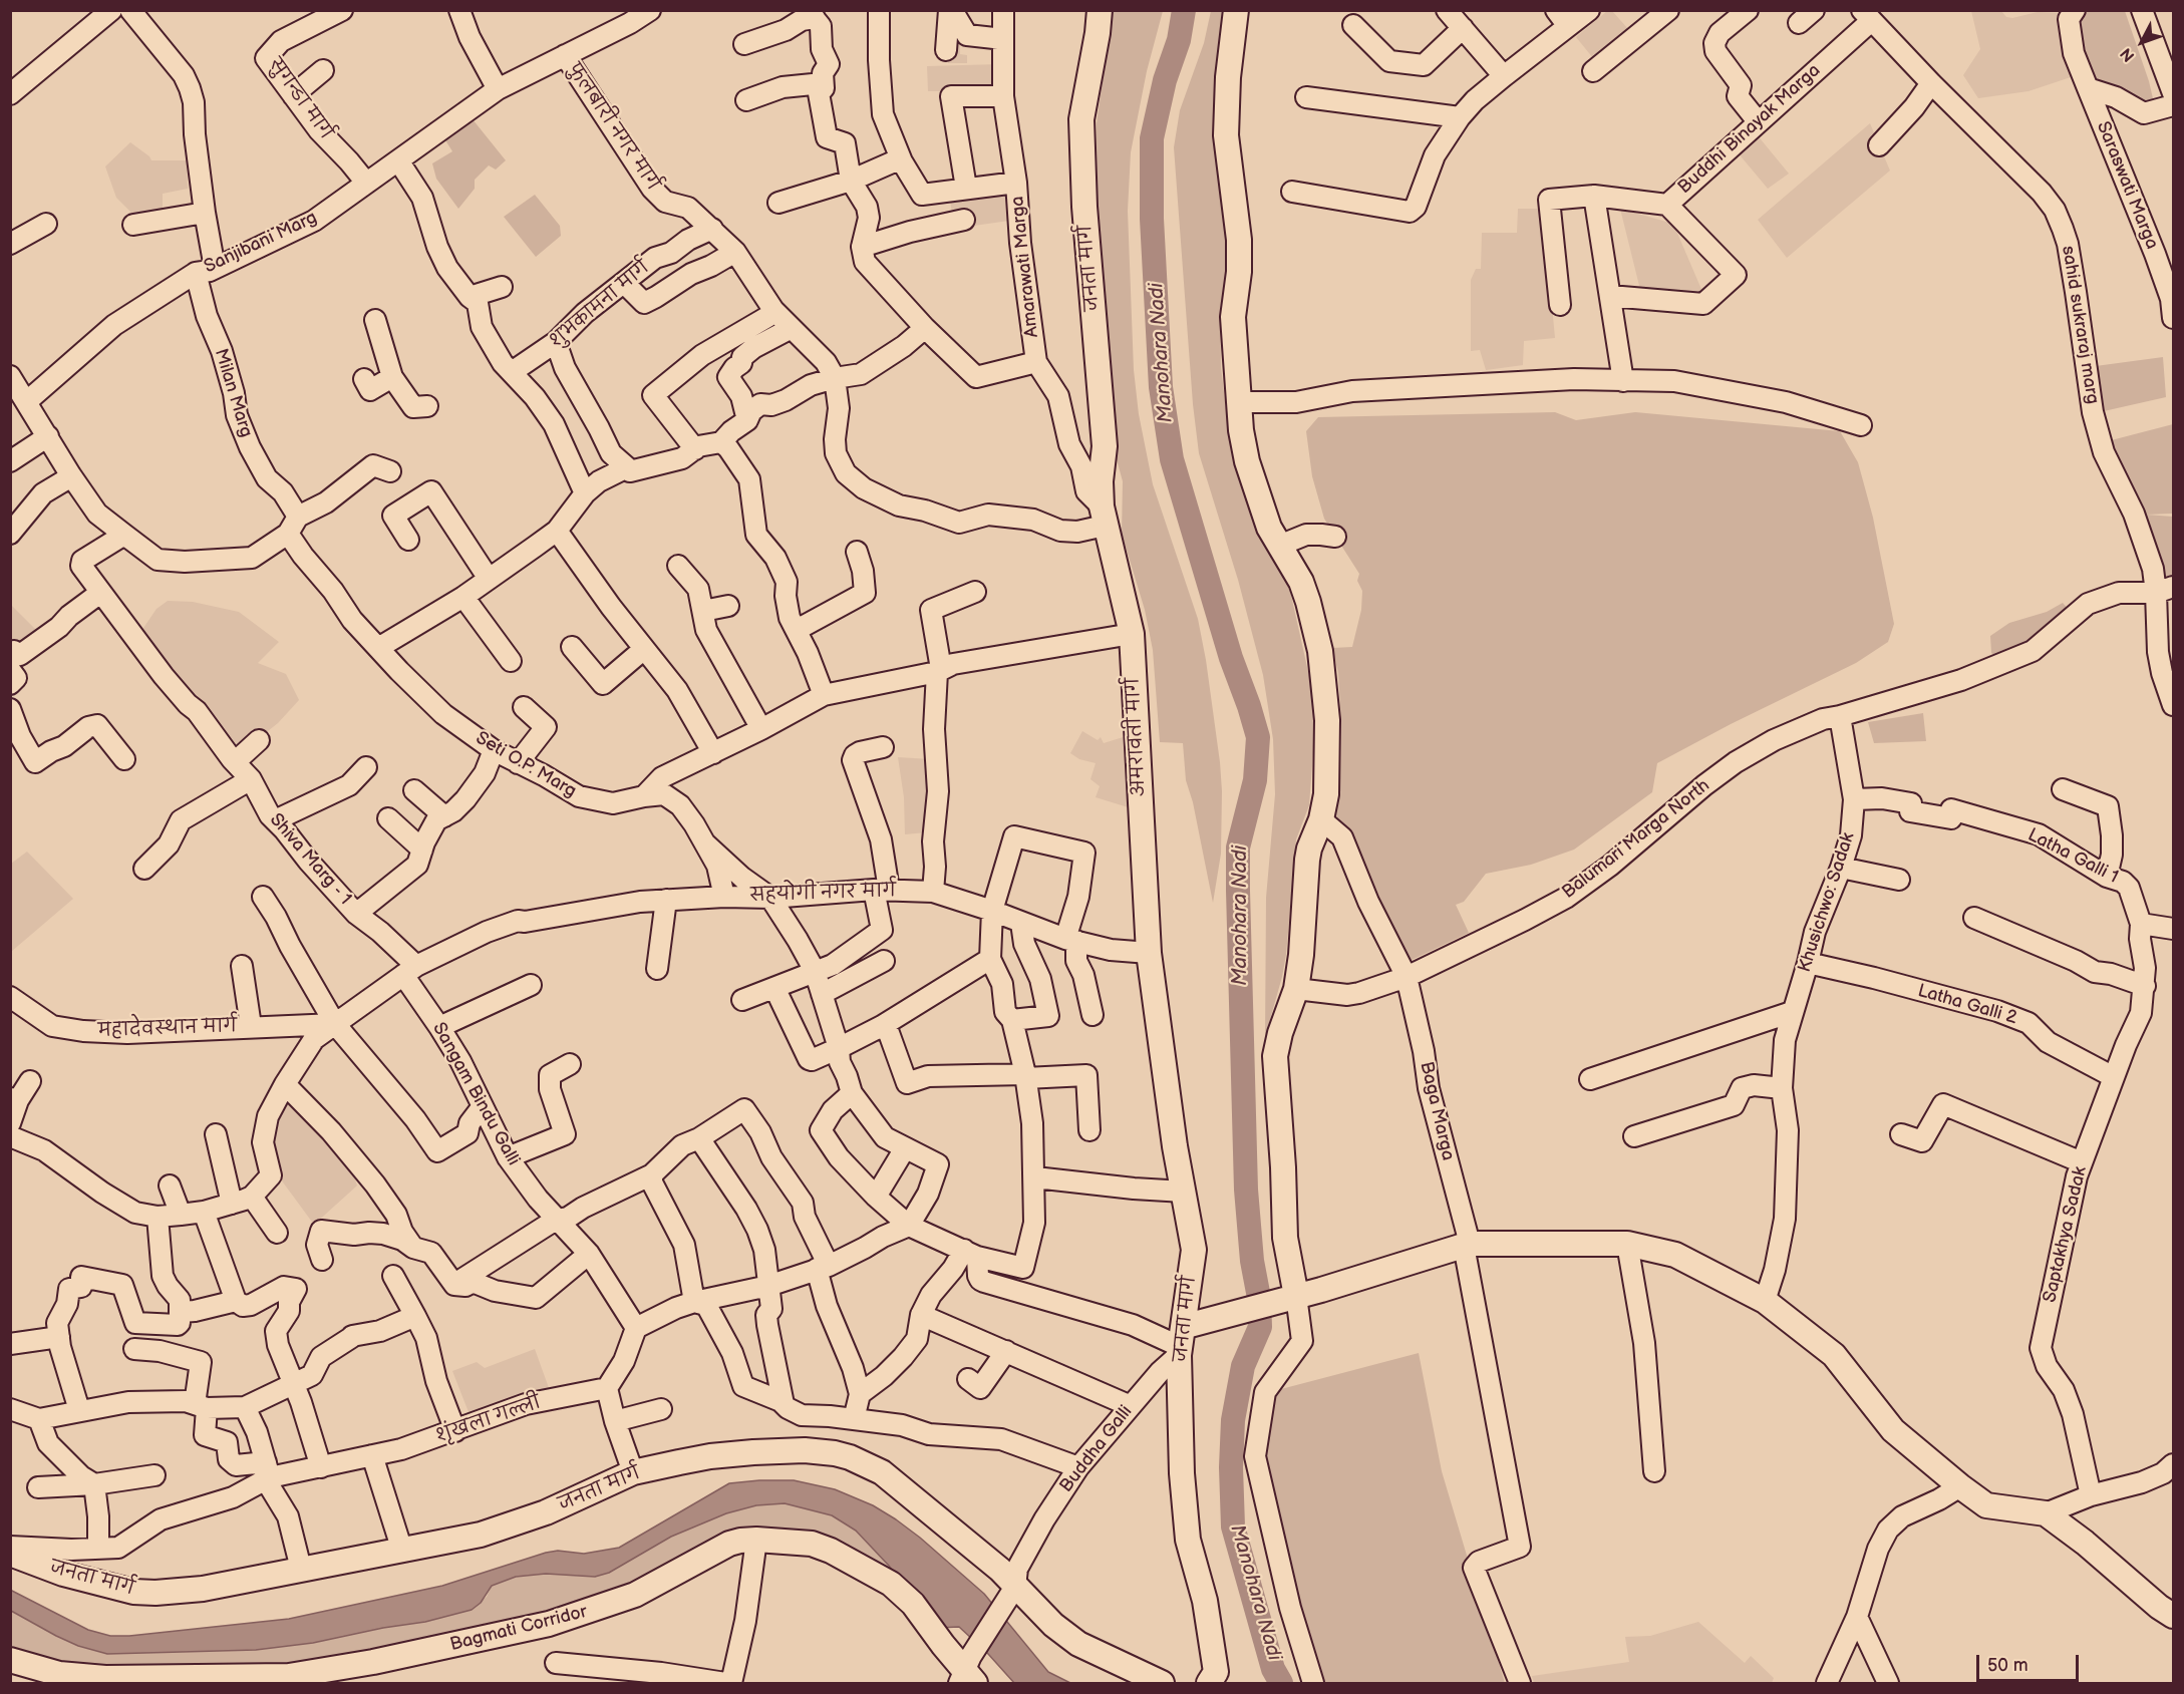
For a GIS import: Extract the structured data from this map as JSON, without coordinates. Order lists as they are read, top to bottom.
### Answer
{
  "streets": {
    "main road": ["जनता मार्ग", "अमरावती मार्ग", "Bagmati Corridor"],
    "street": [
      "सुगन्डा मार्ग",
      "फुलबारी नगर मार्ग",
      "Buddhi Binayak Marga",
      "Saraswati Marga",
      "Sanjibani Marg",
      "Amarawati Marga",
      "शुभकामना मार्ग",
      "sahid sukraraj marg",
      "Milan Marg",
      "Seti O.P. Marg",
      "Balumari Marga North",
      "Latha Galli 1",
      "Shiva Marg - 1",
      "सहयोगी नगर मार्ग",
      "Khusichwo: Sadak",
      "Latha Galli 2",
      "महादेवस्थान मार्ग",
      "Sangam Bindu Galli",
      "Baga Marga",
      "Saptakhya Sadak",
      "शृंखला गल्ली",
      "Buddha Galli"
    ]
  },
  "crossings": [
    ["सुगन्डा मार्ग", "Sanjibani Marg"],
    ["फुलबारी नगर मार्ग", "Sanjibani Marg"],
    ["फुलबारी नगर मार्ग", "शुभकामना मार्ग"],
    ["Buddhi Binayak Marga", "sahid sukraraj marg"],
    ["Sanjibani Marg", "Milan Marg"],
    ["Amarawati Marga", "जनता मार्ग"],
    ["Amarawati Marga", "अमरावती मार्ग"],
    ["जनता मार्ग", "अमरावती मार्ग"],
    ["जनता मार्ग", "सहयोगी नगर मार्ग"],
    ["जनता मार्ग", "Buddha Galli"],
    ["sahid sukraraj marg", "Balumari Marga North"],
    ["अमरावती मार्ग", "सहयोगी नगर मार्ग"],
    ["Balumari Marga North", "Khusichwo: Sadak"],
    ["Balumari Marga North", "Baga Marga"],
    ["Latha Galli 1", "Khusichwo: Sadak"],
    ["Latha Galli 1", "Saptakhya Sadak"],
    ["Shiva Marg - 1", "सहयोगी नगर मार्ग"],
    ["Shiva Marg - 1", "Sangam Bindu Galli"],
    ["सहयोगी नगर मार्ग", "महादेवस्थान मार्ग"],
    ["सहयोगी नगर मार्ग", "Sangam Bindu Galli"],
    ["Khusichwo: Sadak", "Latha Galli 2"],
    ["Latha Galli 2", "Saptakhya Sadak"],
    ["Buddha Galli", "Bagmati Corridor"]
  ],
  "water": ["Manohara Nadi"],
  "scale_bar": "50 m",
  "north": "bottom left"
}
